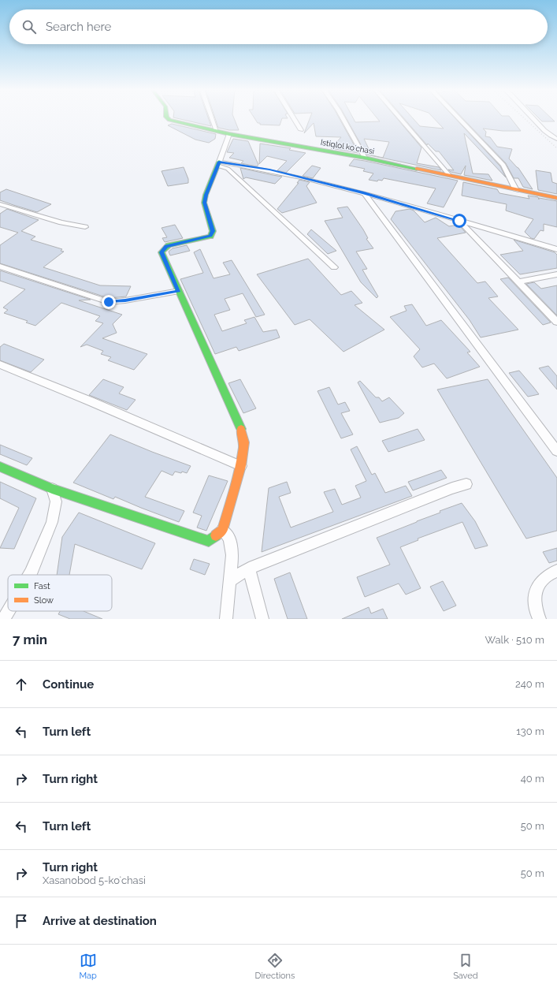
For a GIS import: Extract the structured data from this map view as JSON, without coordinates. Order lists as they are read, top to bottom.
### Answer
{
  "streets": {
    "street": ["Istiqlol koʻchasi"]
  },
  "legend": ["Fast", "Slow"],
  "page": {
    "search": "Search here",
    "heading": ["7 min", "Walk · 510 m"],
    "list": [
      ["Continue", "240 m"],
      ["Turn left", "130 m"],
      ["Turn right", "40 m"],
      ["Turn left", "50 m"],
      ["Turn right", "Xasanobod 5-koʻchasi", "50 m"],
      "Arrive at destination"
    ],
    "nav": ["Map", "Directions", "Saved"]
  }
}
